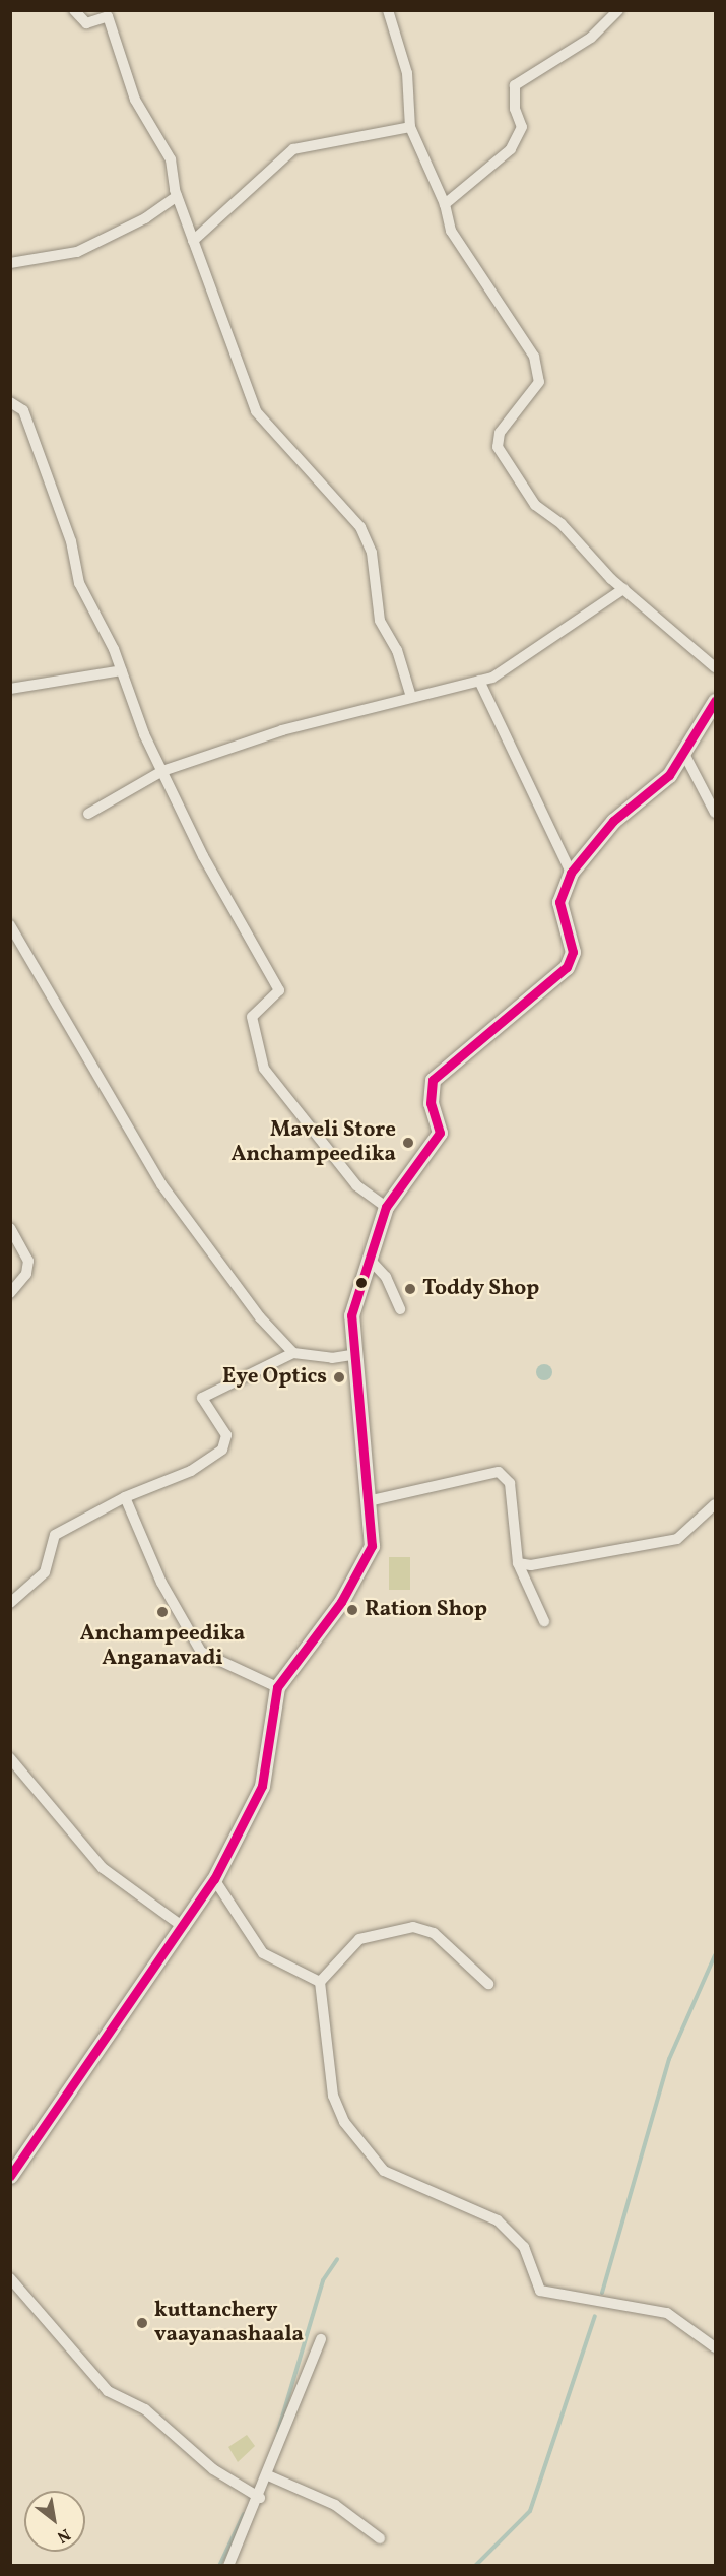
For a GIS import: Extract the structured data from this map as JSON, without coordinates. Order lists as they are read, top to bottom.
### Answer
{
  "places": [
    "Maveli Store Anchampeedika",
    "Toddy Shop",
    "Eye Optics",
    "Ration Shop",
    "Anchampeedika Anganavadi",
    "kuttanchery vaayanashaala"
  ],
  "north": "bottom right"
}
